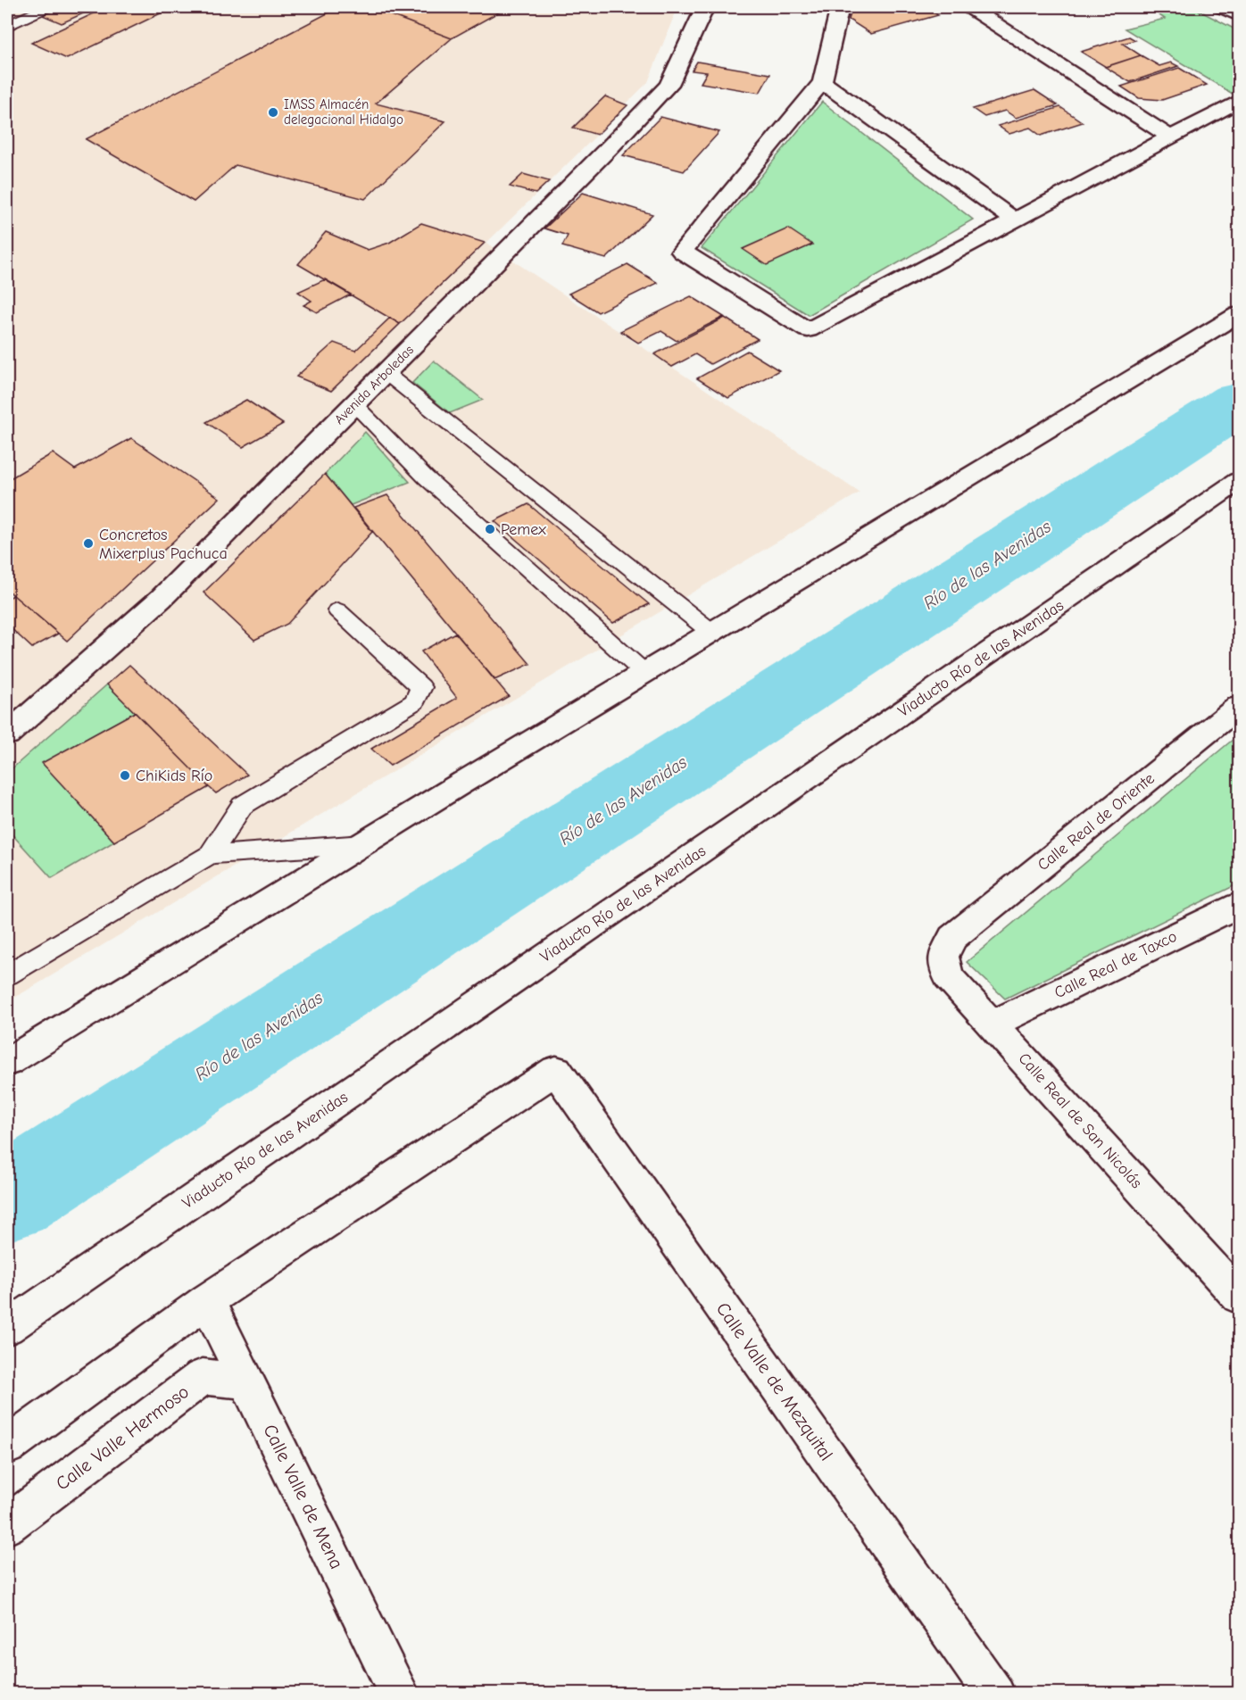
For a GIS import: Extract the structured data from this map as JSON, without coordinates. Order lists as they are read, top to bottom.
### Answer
{
  "streets": {
    "street": [
      "Avenida Arboledas",
      "Viaducto Río de las Avenidas",
      "Calle Real de Oriente",
      "Calle Real de Taxco",
      "Calle Real de San Nicolás",
      "Calle Valle de Mezquital",
      "Calle Valle Hermoso",
      "Calle Valle de Mena"
    ]
  },
  "crossings": [
    ["Calle Real de Oriente", "Calle Real de San Nicolás"],
    ["Calle Real de Taxco", "Calle Real de San Nicolás"],
    ["Calle Valle de Mezquital", "Calle Valle de Mena"],
    ["Calle Valle Hermoso", "Calle Valle de Mena"]
  ],
  "water": ["Río de las Avenidas"],
  "places": [
    "IMSS Almacén delegacional Hidalgo",
    "Pemex",
    "Concretos Mixerplus Pachuca",
    "ChiKids Río"
  ]
}
